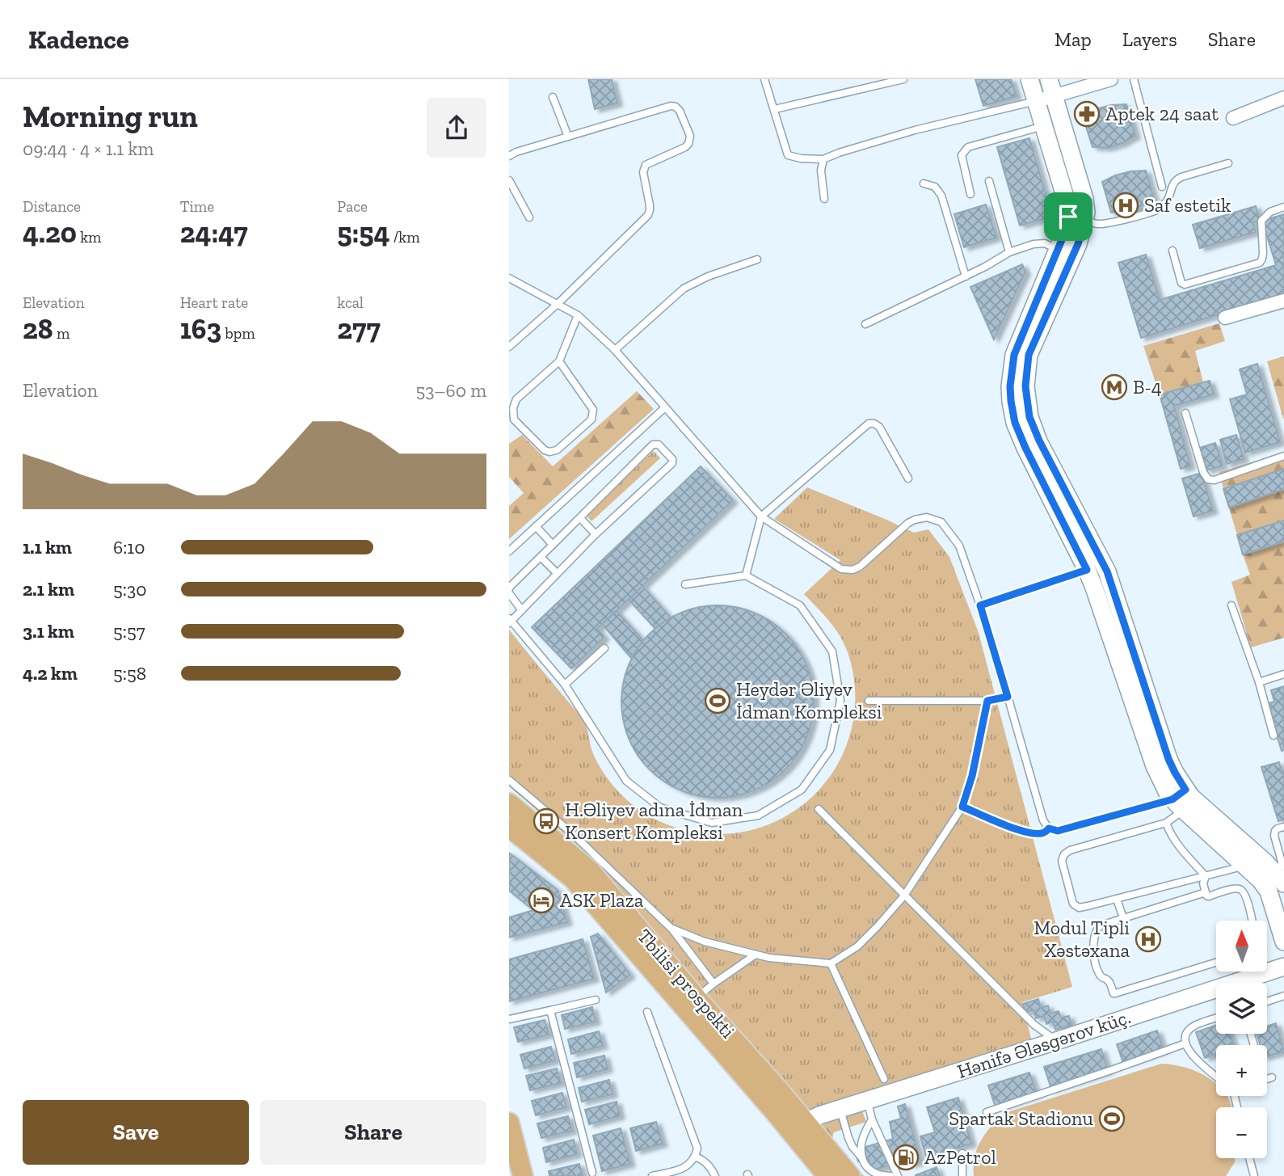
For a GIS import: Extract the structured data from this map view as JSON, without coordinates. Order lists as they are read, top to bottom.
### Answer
{
  "streets": {
    "main road": ["Tbilisi prospekti", "Hənifə Ələsgərov küç."]
  },
  "crossings": [
    ["Tbilisi prospekti", "Hənifə Ələsgərov küç."]
  ],
  "places": {
    "pharmacy": ["Aptek 24 saat"],
    "hospital": ["Saf estetik", "Modul Tipli Xəstəxana"],
    "metro station": ["B-4"],
    "sports": ["Heydər Əliyev İdman Kompleksi", "Spartak Stadionu"],
    "bus stop": ["H.Əliyev adına İdman Konsert Kompleksi"],
    "hotel": ["ASK Plaza"],
    "fuel station": ["AzPetrol"]
  },
  "north": "top",
  "page": {
    "header": "Kadence",
    "nav": ["Map", "Layers", "Share"],
    "heading": ["Morning run", "09:44 · 4 × 1.1 km"],
    "stats": [
      ["Distance", "4.20 km"],
      ["Time", "24:47"],
      ["Pace", "5:54 /km"],
      ["Elevation", "28 m"],
      ["Heart rate", "163 bpm"],
      ["kcal", "277"]
    ],
    "chart": ["Elevation", "53–60 m"],
    "list": [
      {
        "name": "1.1 km",
        "note": "6:10"
      },
      {
        "name": "2.1 km",
        "note": "5:30"
      },
      {
        "name": "3.1 km",
        "note": "5:57"
      },
      {
        "name": "4.2 km",
        "note": "5:58"
      }
    ],
    "map_buttons": ["+", "−"],
    "buttons": ["Save", "Share"]
  }
}
